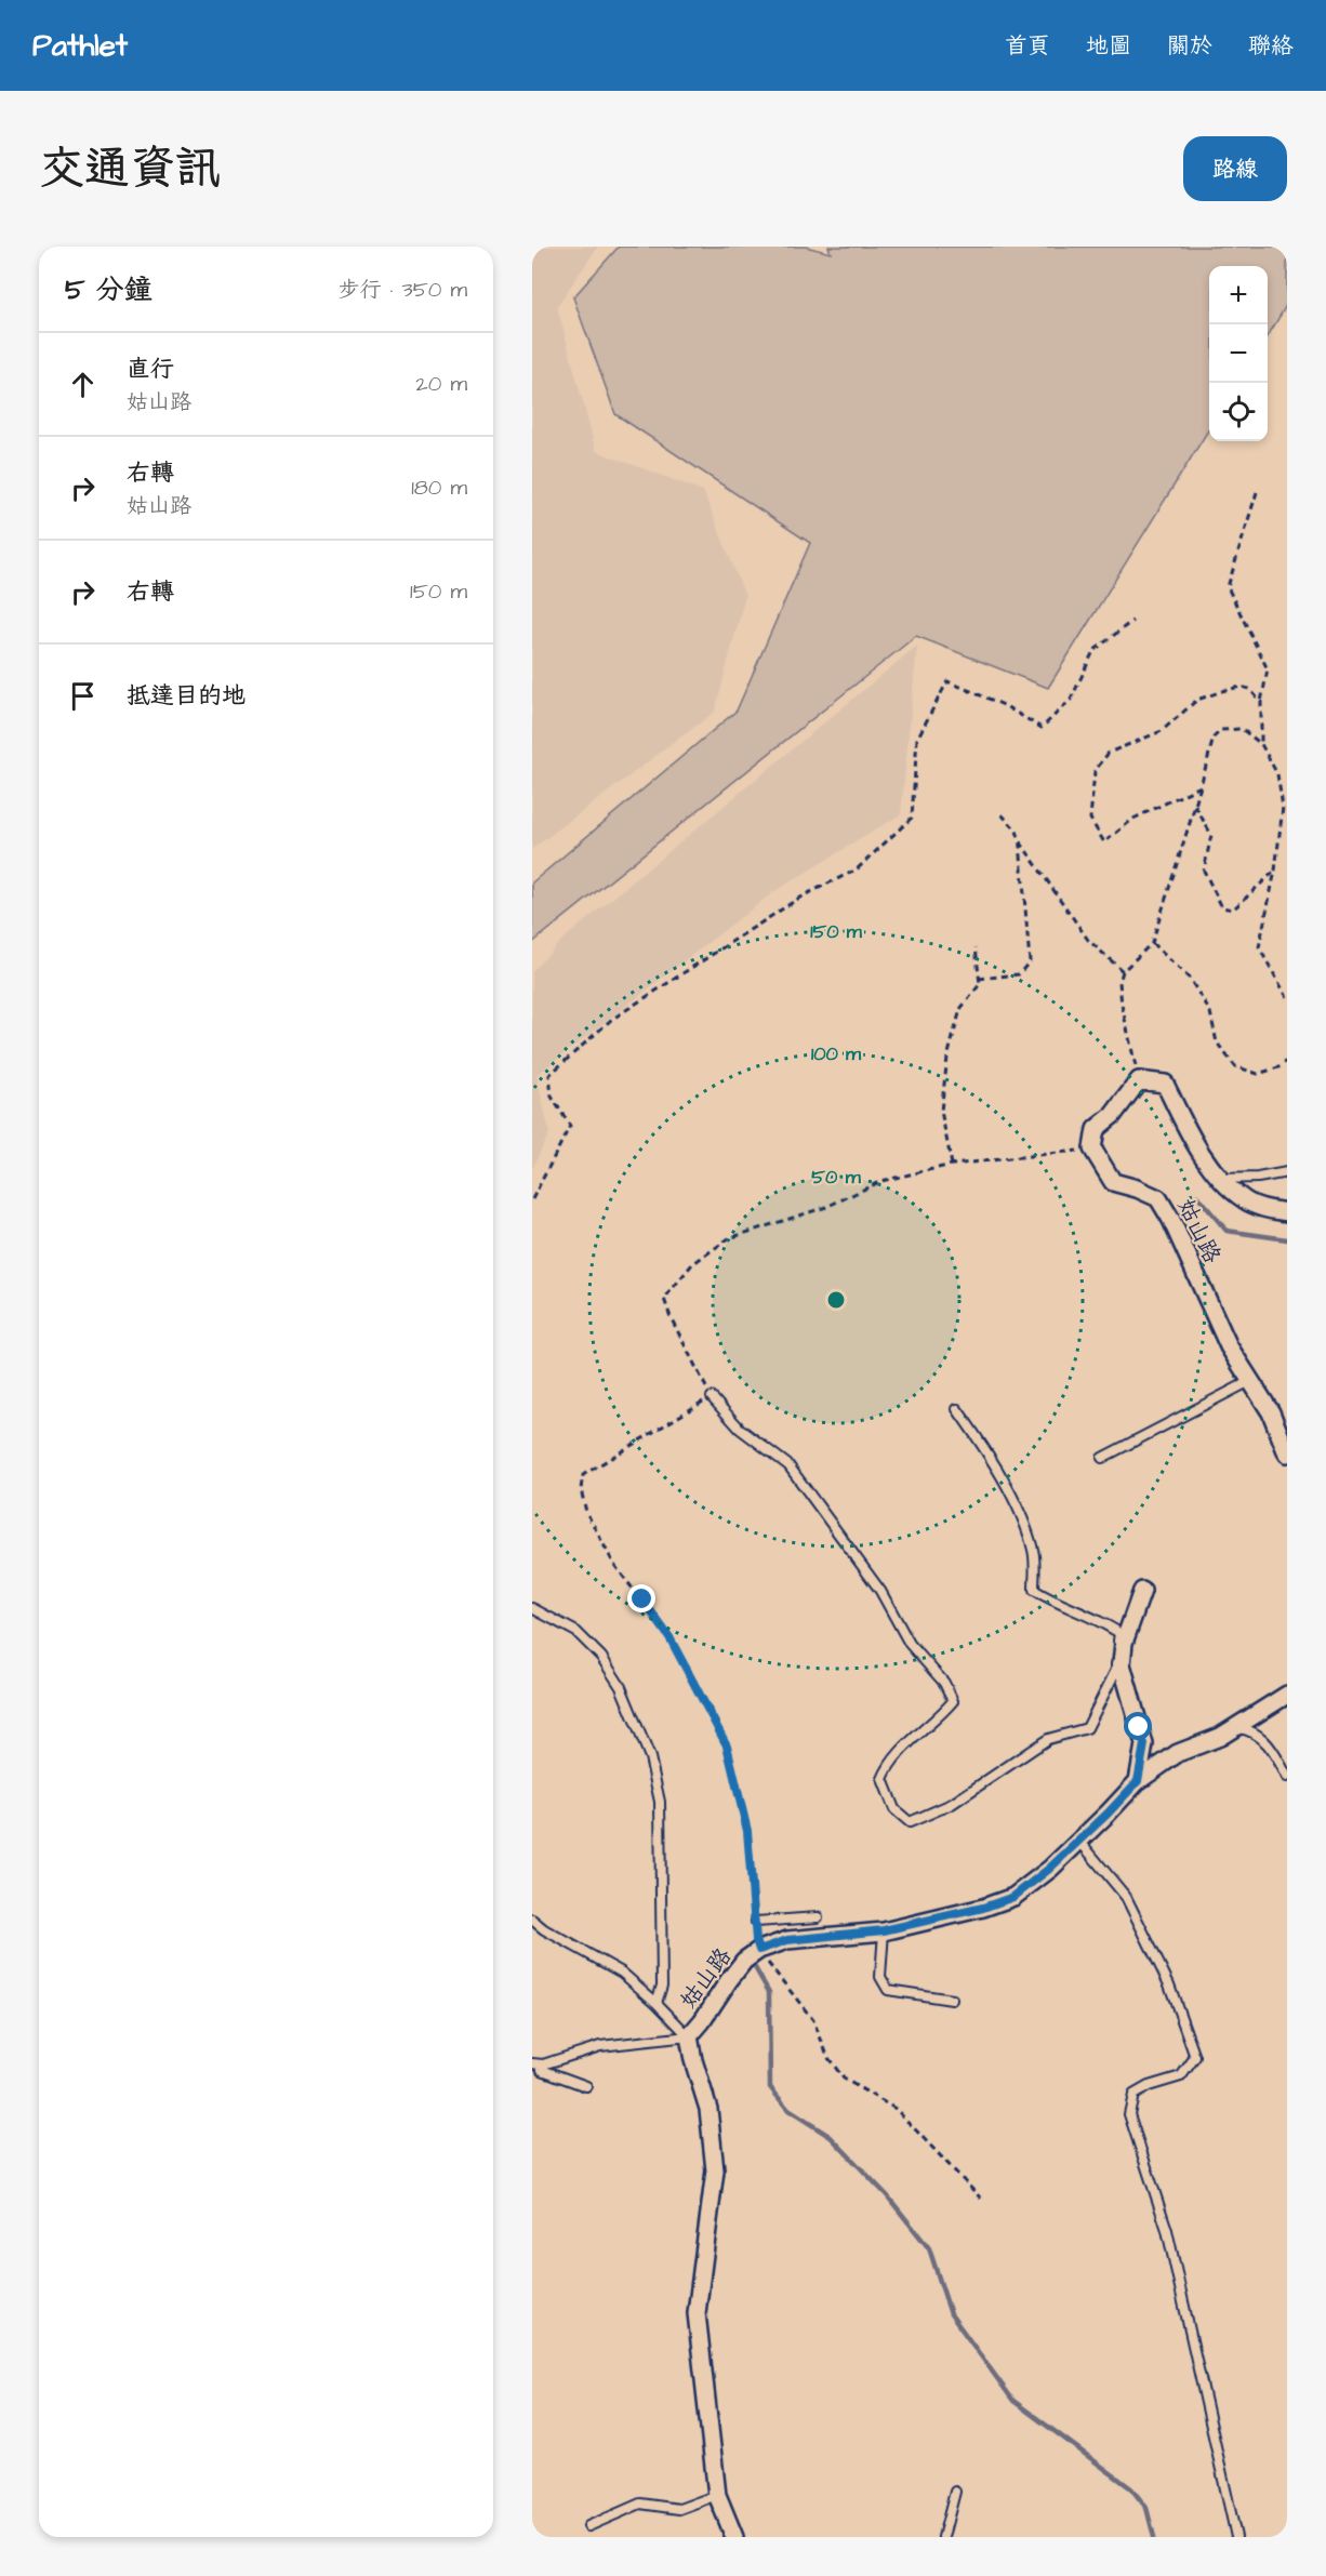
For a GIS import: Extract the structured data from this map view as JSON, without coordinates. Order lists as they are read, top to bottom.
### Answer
{
  "streets": {
    "street": ["姑山路"]
  },
  "page": {
    "header": "Pathlet",
    "nav": [
      "首頁",
      "地圖",
      "關於",
      "聯絡"
    ],
    "title": "交通資訊",
    "buttons": "路線",
    "heading": ["5 分鐘", "步行 · 350 m"],
    "map_buttons": ["+", "−"],
    "list": [
      ["直行", "姑山路", "20 m"],
      ["右轉", "姑山路", "180 m"],
      ["右轉", "150 m"],
      "抵達目的地"
    ]
  },
  "rings": ["150 m", "100 m", "50 m"]
}
